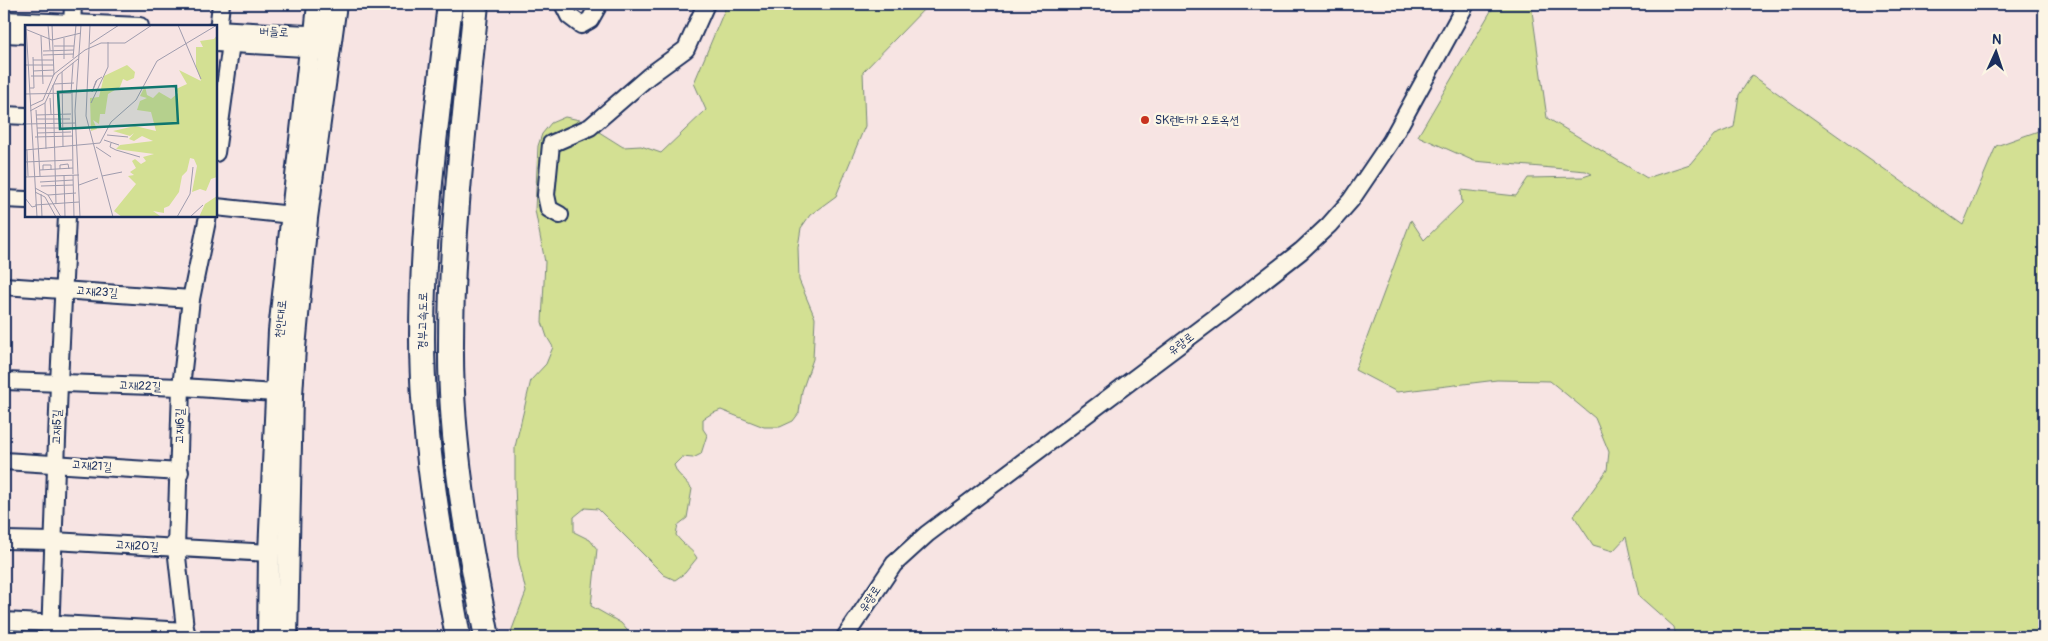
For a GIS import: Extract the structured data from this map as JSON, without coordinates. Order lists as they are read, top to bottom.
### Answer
{
  "streets": {
    "highway": ["경부고속도로"],
    "main road": ["천안대로"],
    "street": [
      "버들로",
      "고재23길",
      "유량로",
      "고재22길",
      "고재6길",
      "고재5길",
      "고재21길",
      "고재20길"
    ]
  },
  "crossings": [
    ["버들로", "천안대로"],
    ["고재23길", "고재6길"],
    ["고재23길", "고재5길"],
    ["천안대로", "고재22길"],
    ["천안대로", "고재20길"],
    ["고재22길", "고재6길"],
    ["고재22길", "고재5길"],
    ["고재6길", "고재21길"],
    ["고재6길", "고재20길"],
    ["고재5길", "고재21길"],
    ["고재5길", "고재20길"]
  ],
  "places": ["SK렌터카 오토옥션"],
  "north": "top"
}
